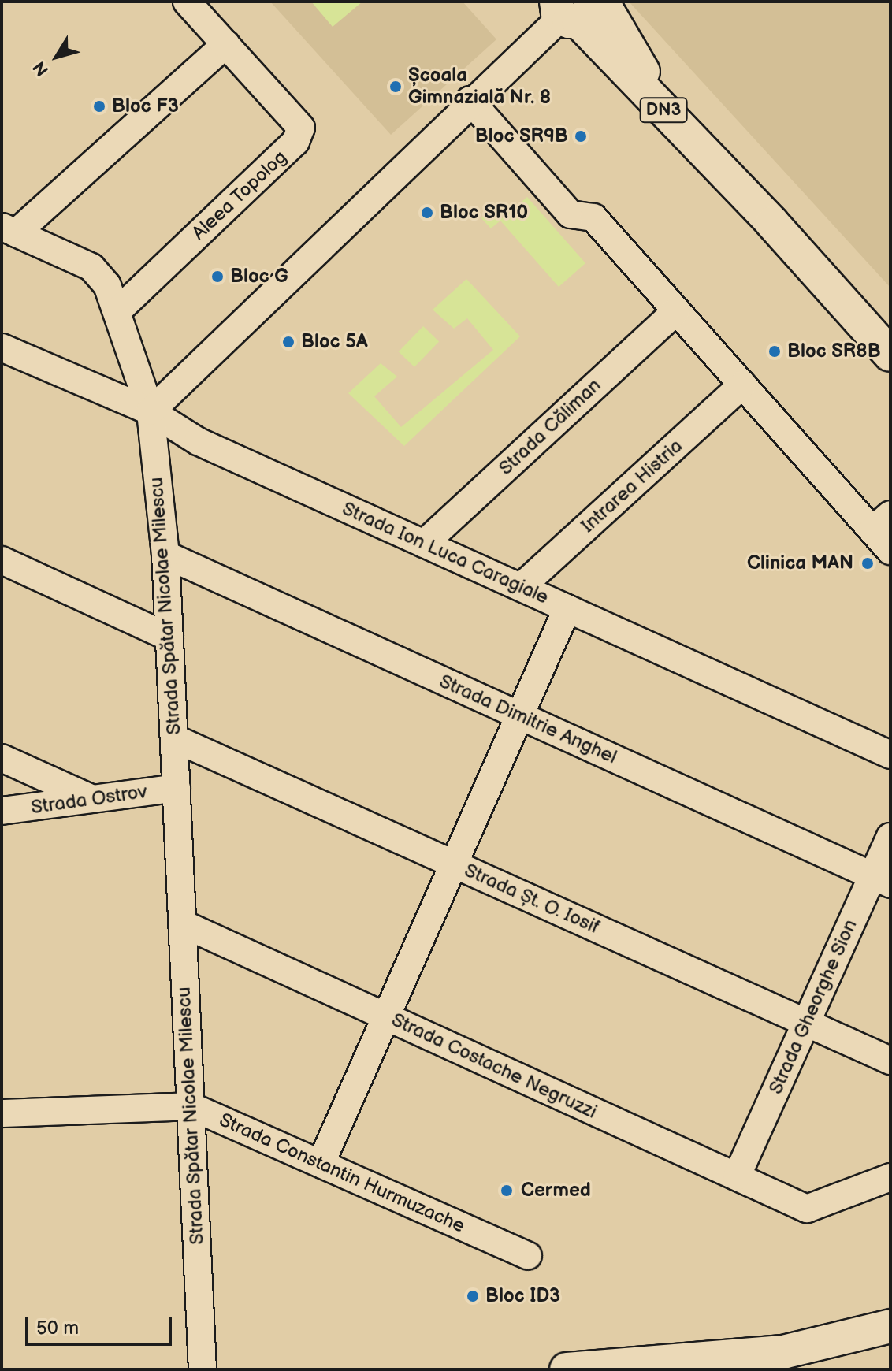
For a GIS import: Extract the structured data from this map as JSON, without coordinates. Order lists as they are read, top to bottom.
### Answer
{
  "streets": {
    "main road": ["DN3"],
    "street": [
      "Aleea Topolog",
      "Strada Căliman",
      "Intrarea Histria",
      "Strada Ion Luca Caragiale",
      "Strada Spătar Nicolae Milescu",
      "Strada Dimitrie Anghel",
      "Strada Ostrov",
      "Strada Șt. O. Iosif",
      "Strada Gheorghe Sion",
      "Strada Costache Negruzzi",
      "Strada Constantin Hurmuzache"
    ]
  },
  "crossings": [
    ["Strada Căliman", "Strada Ion Luca Caragiale"],
    ["Intrarea Histria", "Strada Ion Luca Caragiale"],
    ["Strada Ion Luca Caragiale", "Strada Spătar Nicolae Milescu"],
    ["Strada Spătar Nicolae Milescu", "Strada Dimitrie Anghel"],
    ["Strada Spătar Nicolae Milescu", "Strada Ostrov"],
    ["Strada Spătar Nicolae Milescu", "Strada Șt. O. Iosif"],
    ["Strada Spătar Nicolae Milescu", "Strada Costache Negruzzi"],
    ["Strada Spătar Nicolae Milescu", "Strada Constantin Hurmuzache"],
    ["Strada Dimitrie Anghel", "Strada Gheorghe Sion"],
    ["Strada Șt. O. Iosif", "Strada Gheorghe Sion"],
    ["Strada Gheorghe Sion", "Strada Costache Negruzzi"]
  ],
  "places": [
    "Școala Gimnazială Nr. 8",
    "Bloc F3",
    "Bloc SR9B",
    "Bloc SR10",
    "Bloc G",
    "Bloc 5A",
    "Bloc SR8B",
    "Clinica MAN",
    "Cermed",
    "Bloc ID3"
  ],
  "scale_bar": "50 m",
  "north": "bottom left"
}
